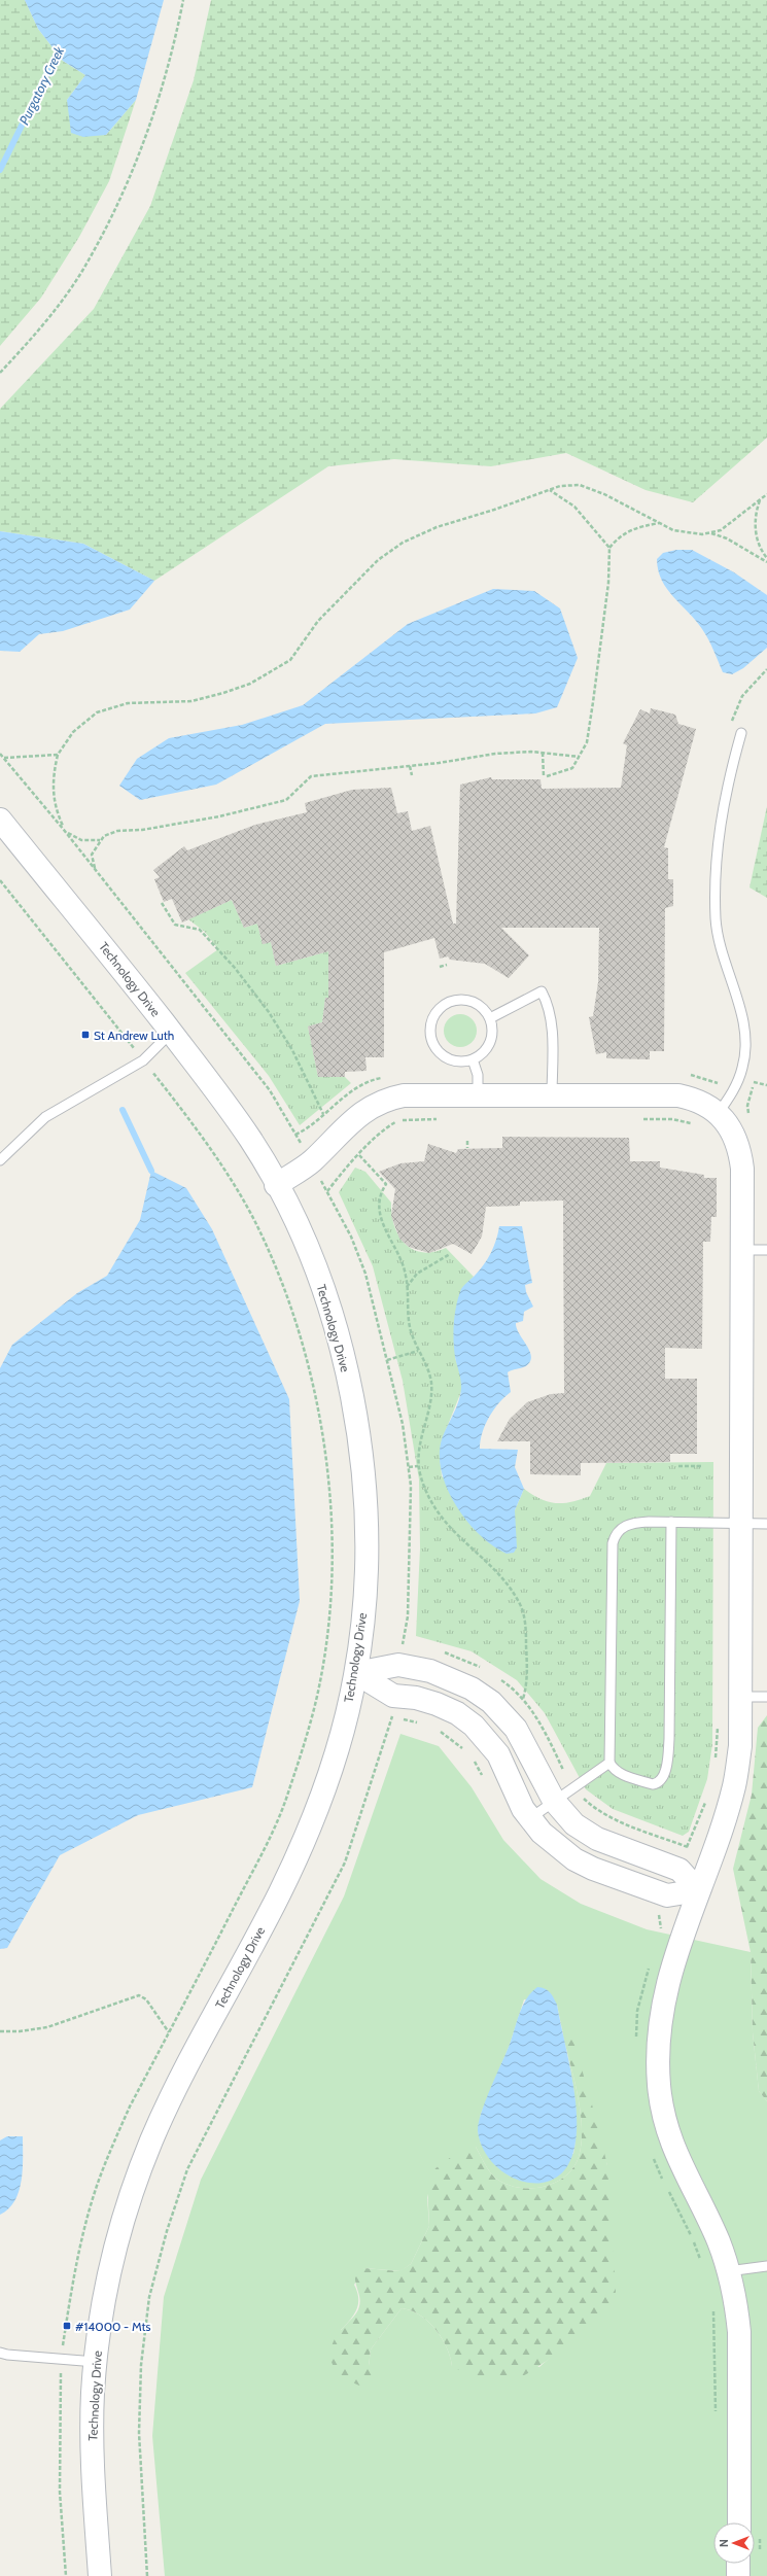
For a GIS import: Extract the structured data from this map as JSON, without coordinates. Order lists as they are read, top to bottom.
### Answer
{
  "streets": {
    "street": ["Technology Drive"]
  },
  "water": ["Purgatory Creek"],
  "places": {
    "transit": ["St Andrew Luth", "#14000 - Mts"]
  },
  "north": "left"
}
